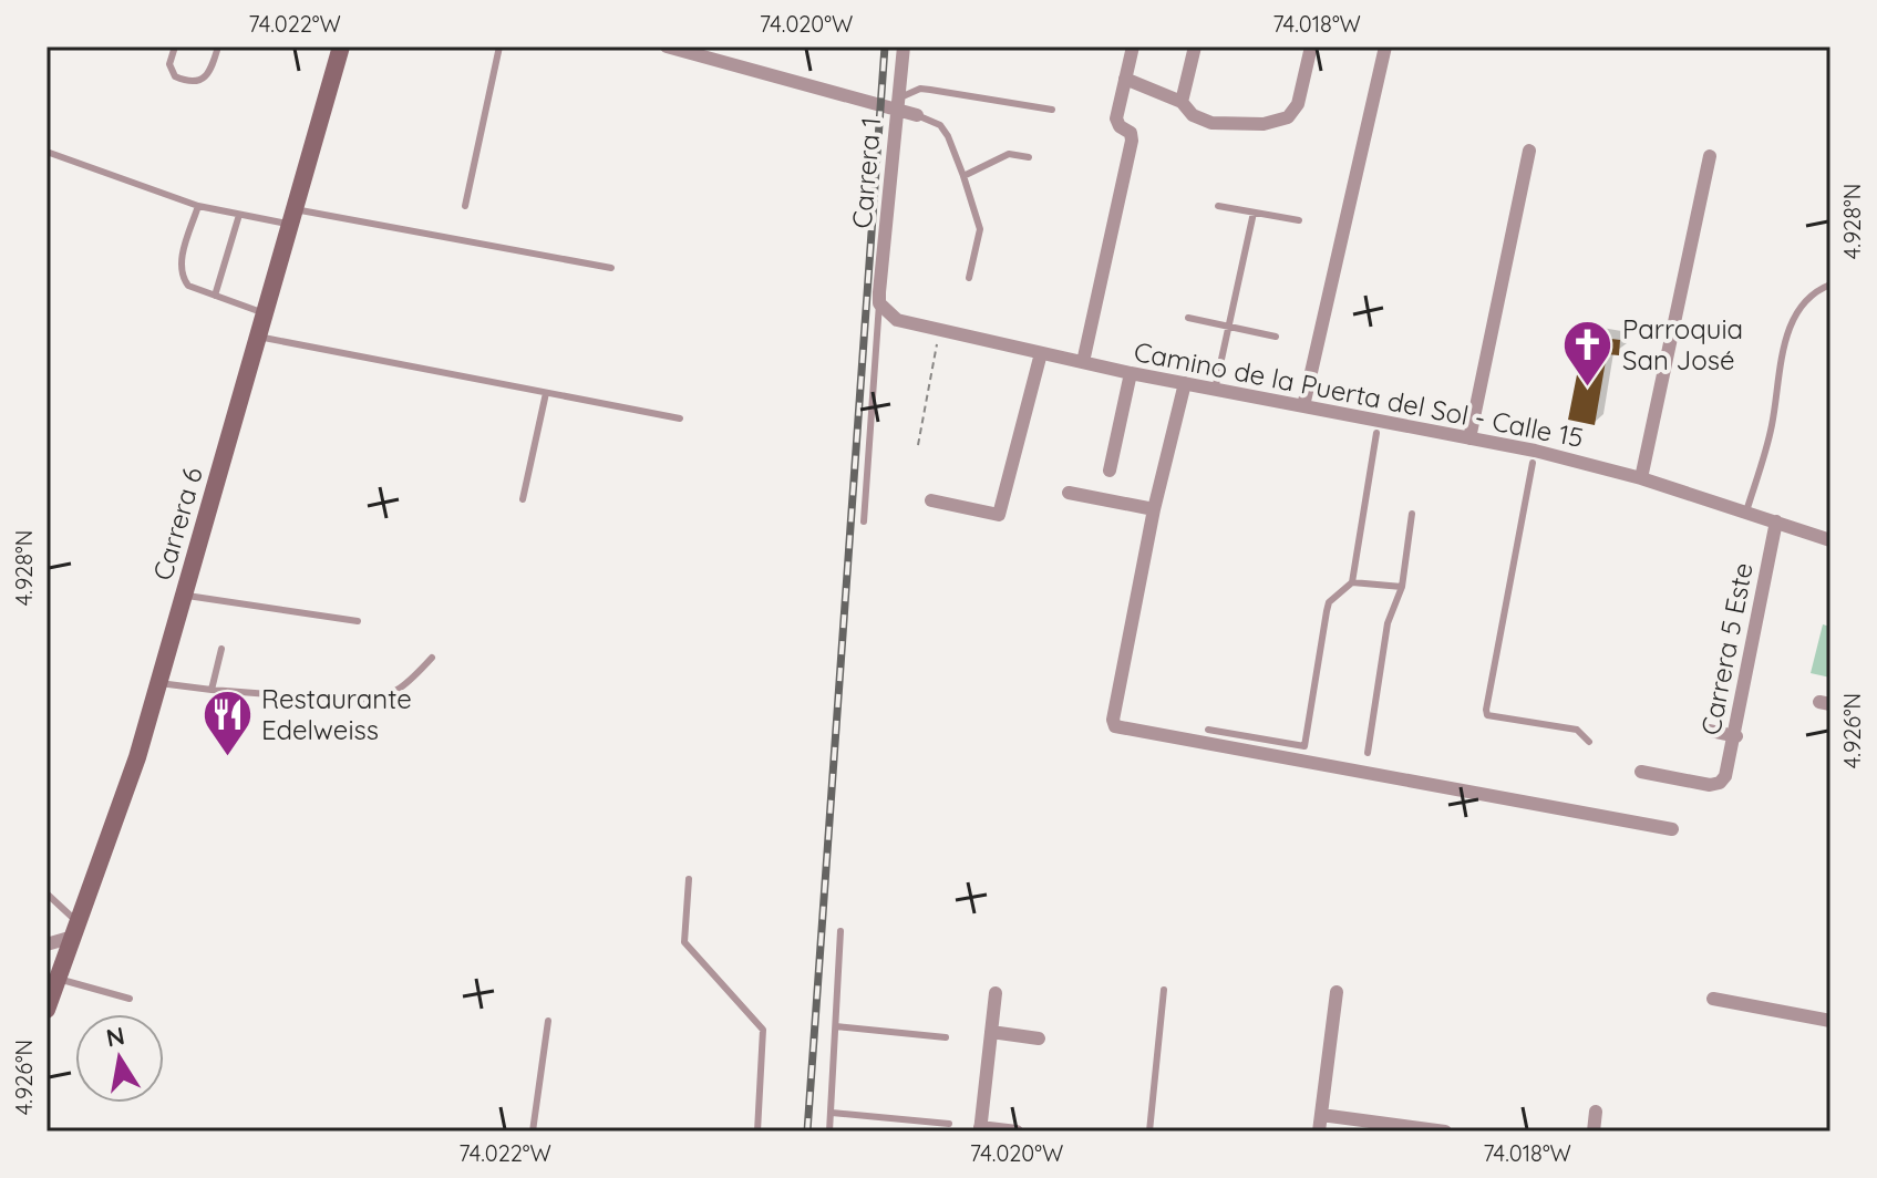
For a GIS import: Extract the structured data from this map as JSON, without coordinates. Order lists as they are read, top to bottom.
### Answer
{
  "streets": {
    "main road": ["Carrera 6"],
    "street": ["Carrera 1", "Camino de la Puerta del Sol - Calle 15", "Carrera 5 Este"]
  },
  "crossings": [
    ["Carrera 1", "Camino de la Puerta del Sol - Calle 15"],
    ["Camino de la Puerta del Sol - Calle 15", "Carrera 5 Este"]
  ],
  "places": {
    "church": ["Parroquia San José"],
    "restaurant": ["Restaurante Edelweiss"]
  },
  "north": "top",
  "coordinates": [
    "74.022°W",
    "74.020°W",
    "74.018°W",
    "4.928°N",
    "4.926°N"
  ]
}
